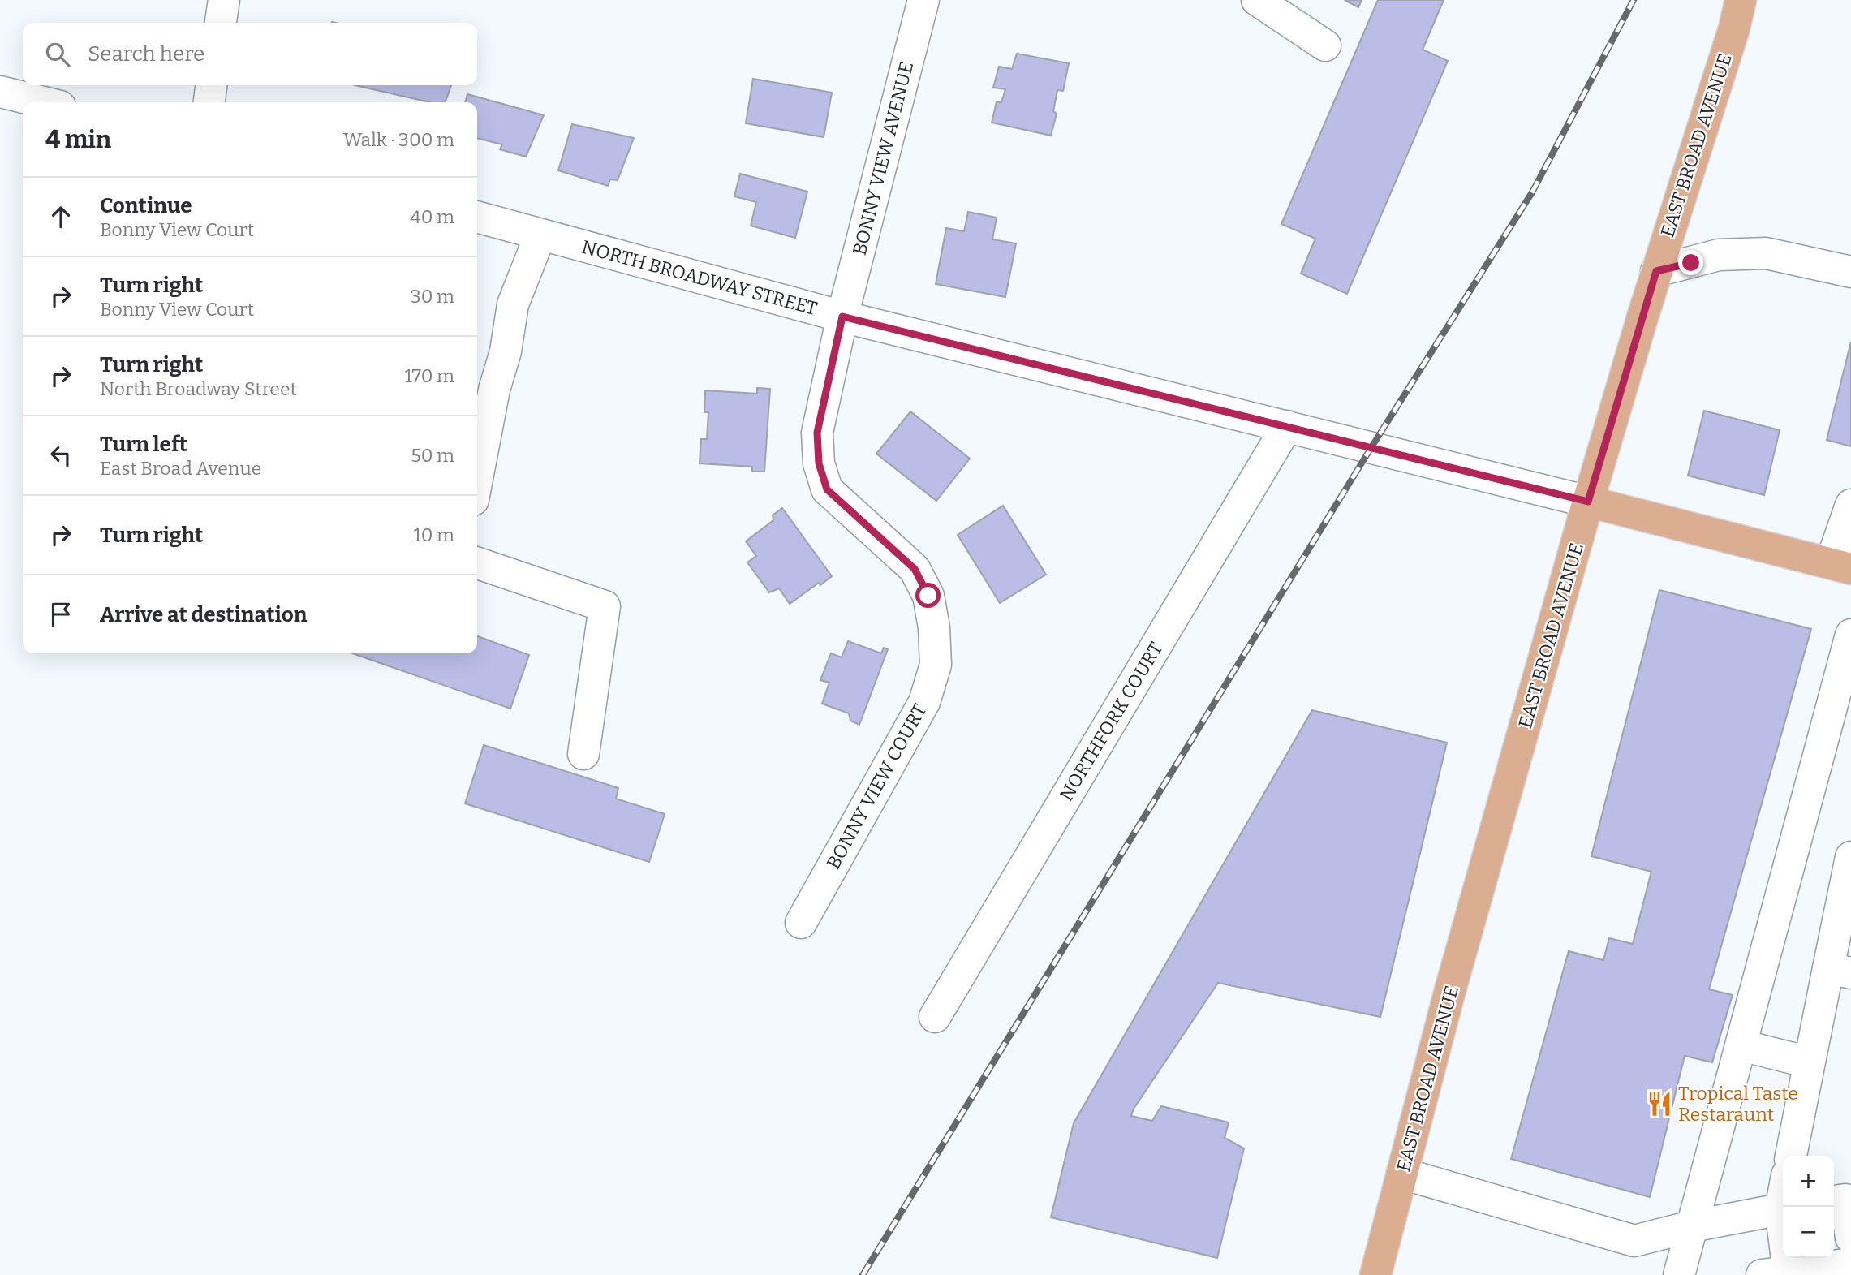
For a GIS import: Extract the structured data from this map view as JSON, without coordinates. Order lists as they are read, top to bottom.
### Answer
{
  "streets": {
    "main road": ["EAST BROAD AVENUE"],
    "street": [
      "BONNY VIEW AVENUE",
      "NORTH BROADWAY STREET",
      "NORTHFORK COURT",
      "BONNY VIEW COURT"
    ]
  },
  "crossings": [
    ["EAST BROAD AVENUE", "NORTH BROADWAY STREET"],
    ["BONNY VIEW AVENUE", "NORTH BROADWAY STREET"],
    ["BONNY VIEW AVENUE", "BONNY VIEW COURT"],
    ["NORTH BROADWAY STREET", "NORTHFORK COURT"],
    ["NORTH BROADWAY STREET", "BONNY VIEW COURT"]
  ],
  "places": {
    "restaurant": ["Tropical Taste Restaraunt"]
  },
  "page": {
    "search": "Search here",
    "heading": ["4 min", "Walk · 300 m"],
    "list": [
      ["Continue", "Bonny View Court", "40 m"],
      ["Turn right", "Bonny View Court", "30 m"],
      ["Turn right", "North Broadway Street", "170 m"],
      ["Turn left", "East Broad Avenue", "50 m"],
      ["Turn right", "10 m"],
      "Arrive at destination"
    ],
    "map_buttons": ["+", "−"]
  }
}
